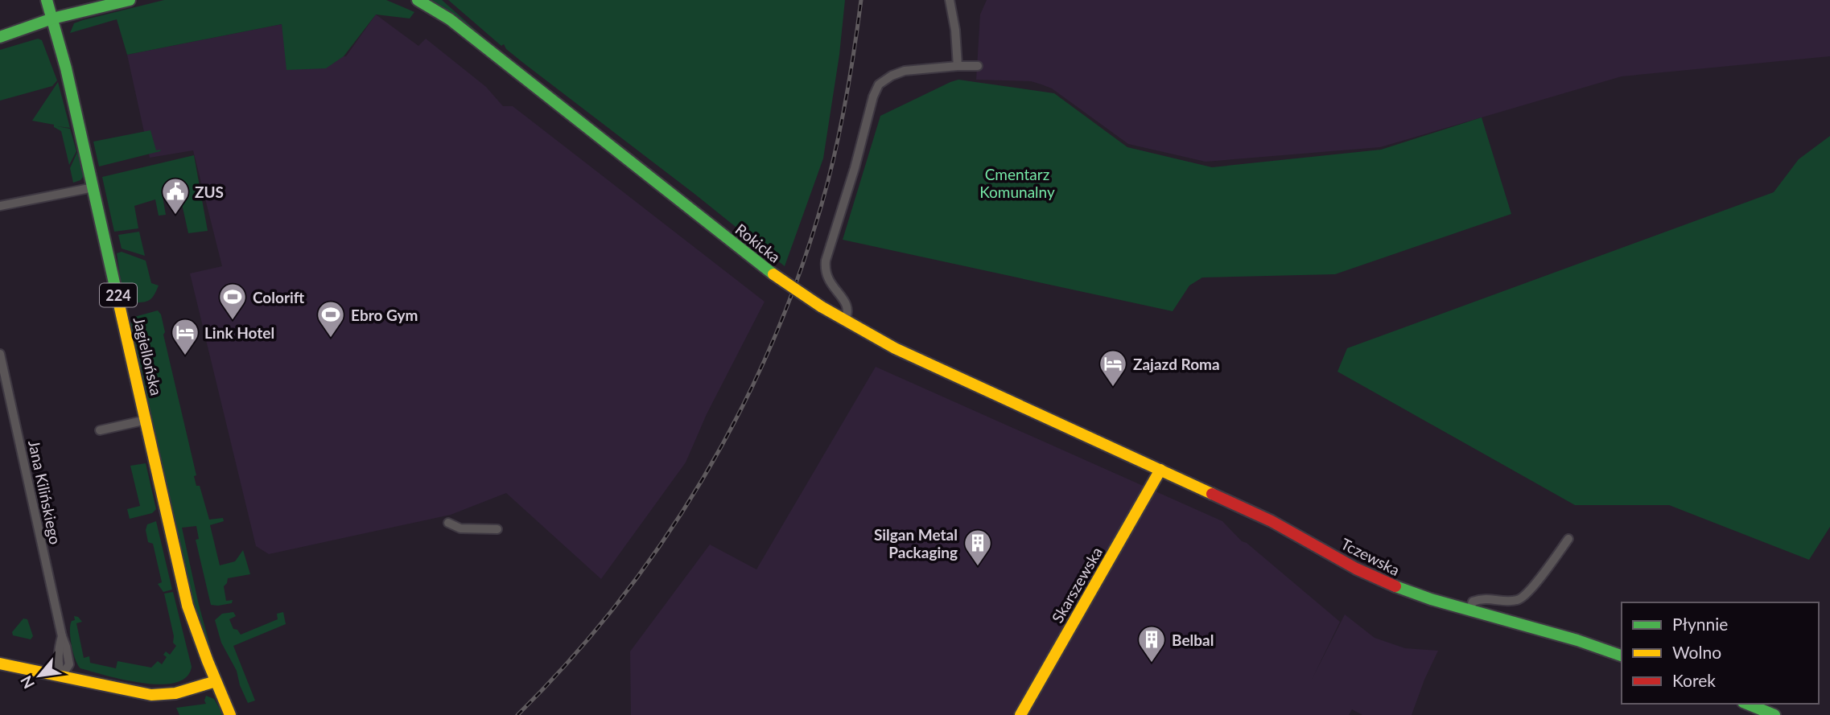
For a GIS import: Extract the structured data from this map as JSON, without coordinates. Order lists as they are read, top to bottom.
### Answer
{
  "streets": {
    "street": [
      "Rokicka",
      "224",
      "Jagiellońska",
      "Jana Kilińskiego",
      "Tczewska",
      "Skarszewska"
    ]
  },
  "crossings": [
    ["Rokicka", "Tczewska"],
    ["Tczewska", "Skarszewska"]
  ],
  "parks": ["Cmentarz Komunalny"],
  "places": {
    "public building": ["ZUS"],
    "sports": ["Colorift", "Ebro Gym"],
    "hotel": ["Link Hotel", "Zajazd Roma"],
    "building": ["Silgan Metal Packaging", "Belbal"]
  },
  "legend": ["Płynnie", "Wolno", "Korek"],
  "north": "bottom left"
}
